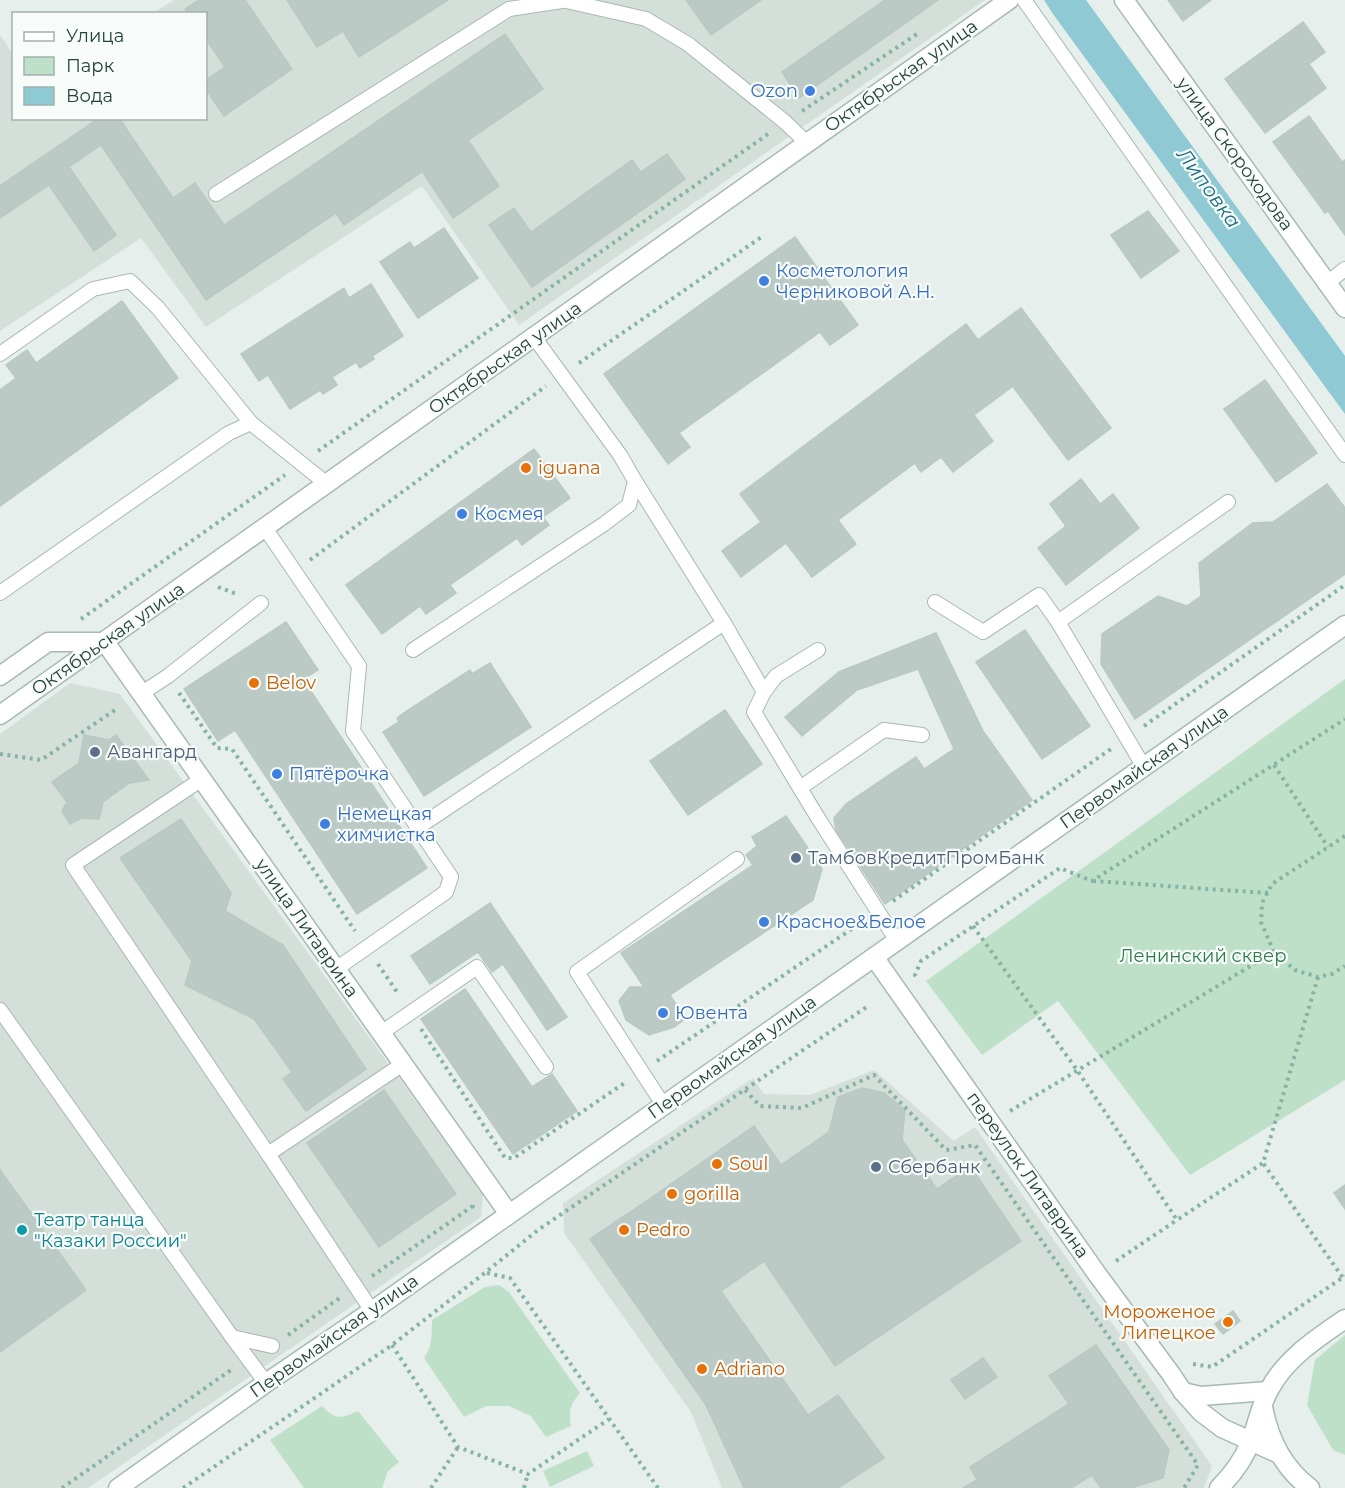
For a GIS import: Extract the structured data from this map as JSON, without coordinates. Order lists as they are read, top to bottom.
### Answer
{
  "streets": {
    "street": [
      "Октябрьская улица",
      "улица Скороходова",
      "Первомайская улица",
      "улица Литаврина",
      "переулок Литаврина"
    ]
  },
  "crossings": [
    ["Октябрьская улица", "улица Литаврина"],
    ["Первомайская улица", "улица Литаврина"],
    ["Первомайская улица", "переулок Литаврина"]
  ],
  "water": ["Липовка"],
  "parks": ["Ленинский сквер"],
  "places": [
    "Ozon",
    "Косметология Черниковой А.Н.",
    "iguana",
    "Космея",
    "Belov",
    "Авангард",
    "Пятёрочка",
    "Немецкая химчистка",
    "ТамбовКредитПромБанк",
    "Красное&Белое",
    "Ювента",
    "Soul",
    "Сбербанк",
    "gorilla",
    "Театр танца \"Казаки России\"",
    "Pedro",
    "Мороженое Липецкое",
    "Adriano"
  ],
  "legend": ["Улица", "Парк", "Вода"]
}
